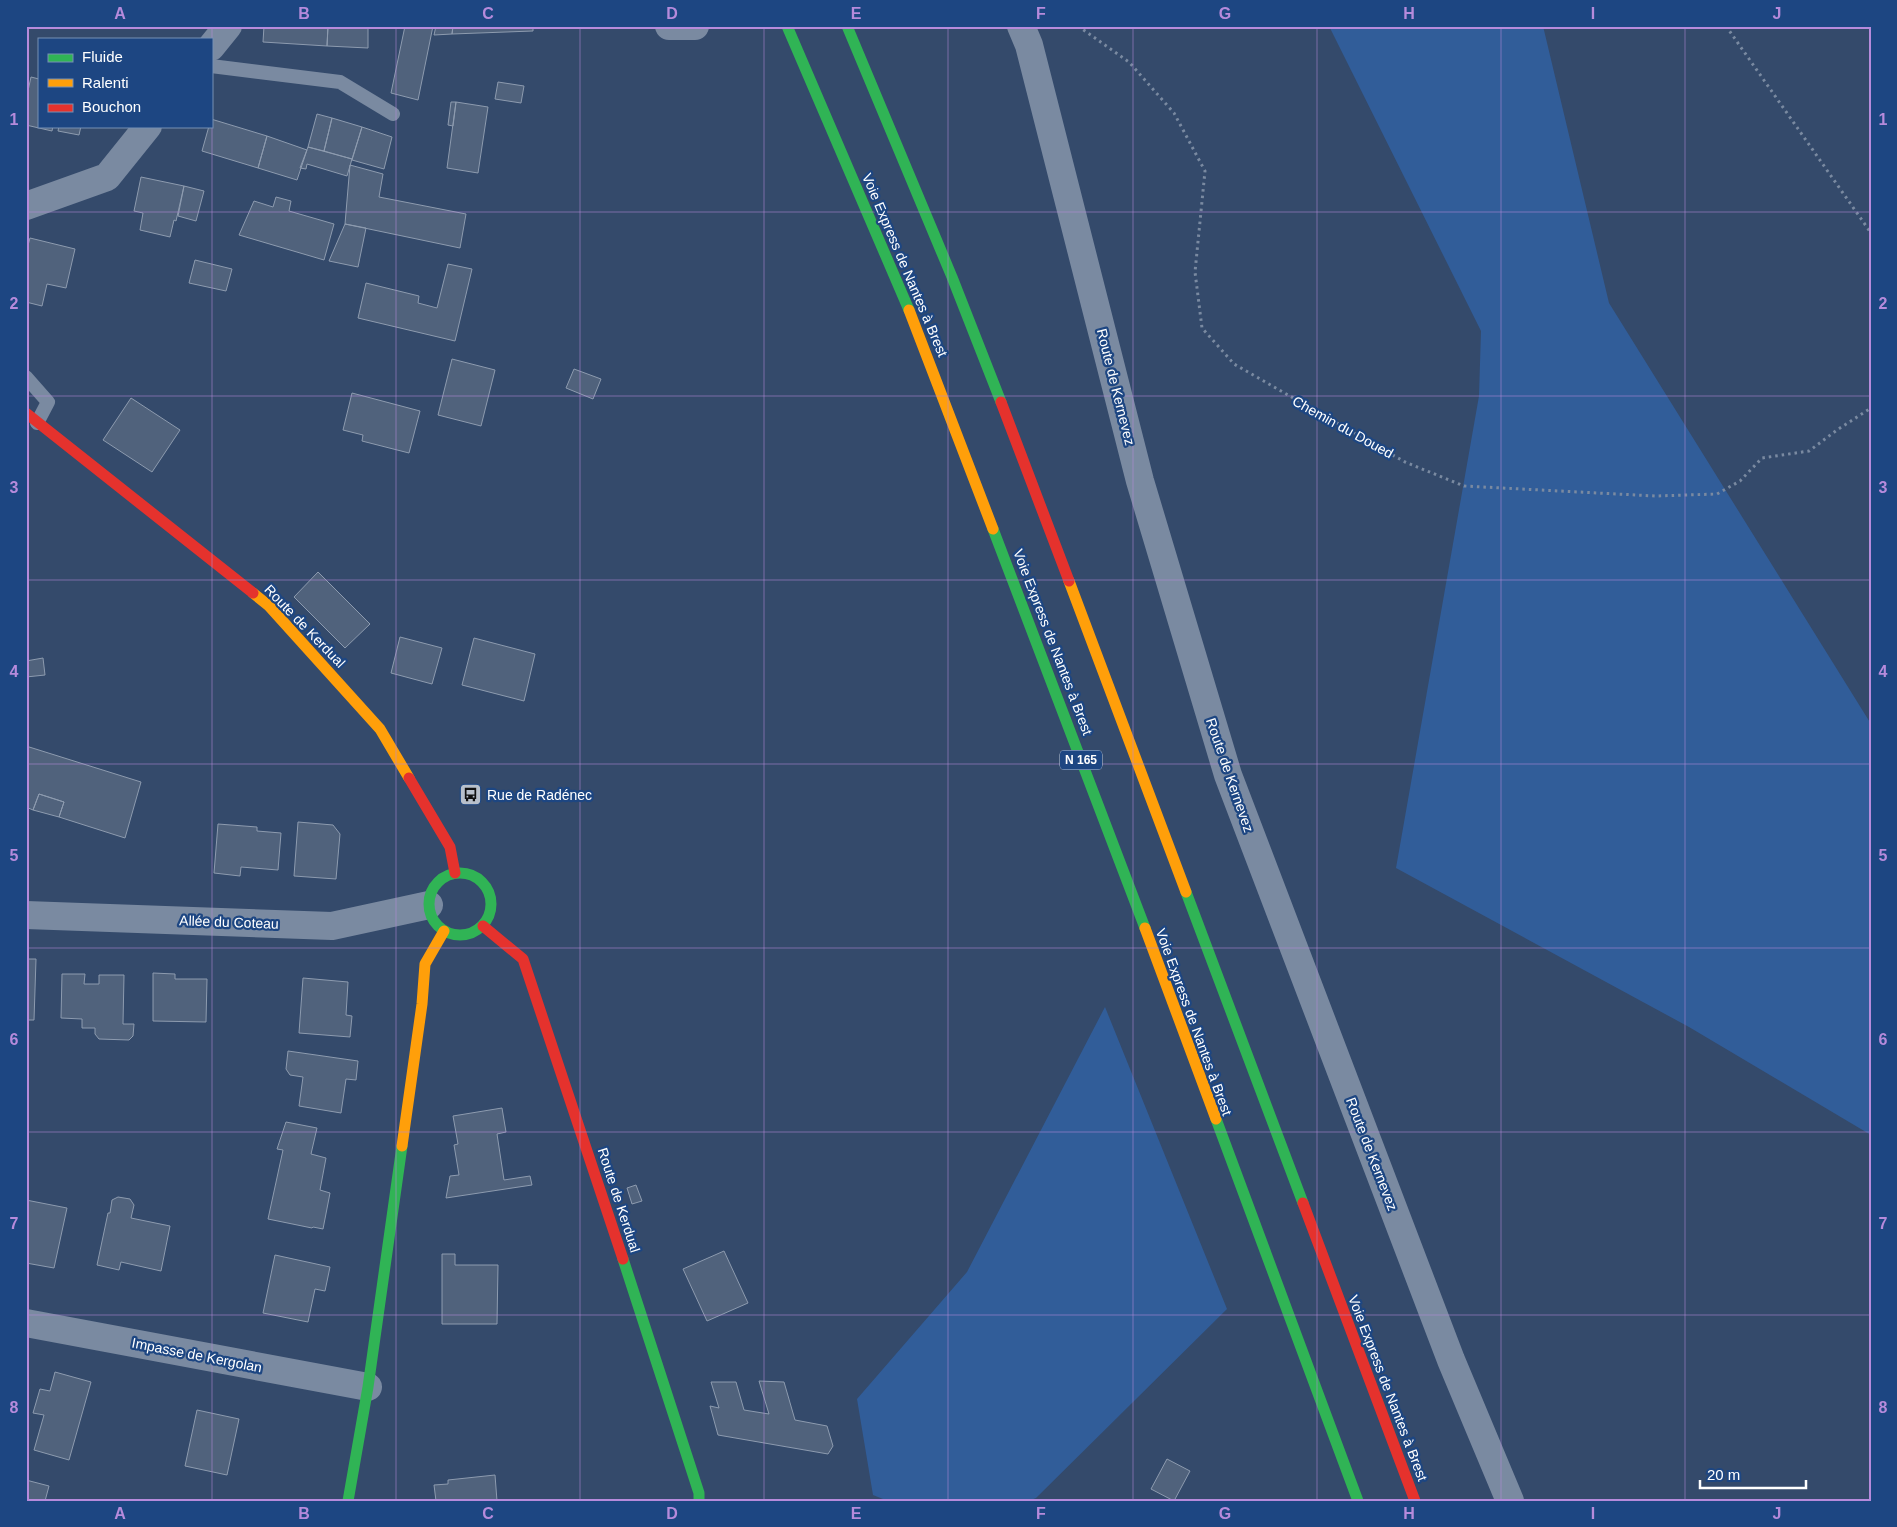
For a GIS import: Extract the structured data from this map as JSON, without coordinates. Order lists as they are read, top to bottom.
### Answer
{
  "streets": {
    "main road": ["Voie Express de Nantes à Brest", "Route de Kerdual", "N 165"],
    "street": ["Route de Kernevez", "Allée du Coteau", "Impasse de Kergolan"],
    "path": ["Chemin du Doued"]
  },
  "crossings": [
    ["Route de Kerdual", "Allée du Coteau"]
  ],
  "places": {
    "bus stop": ["Rue de Radénec"]
  },
  "legend": ["Fluide", "Ralenti", "Bouchon"],
  "scale_bar": "20 m",
  "grid": {
    "columns": [
      "A",
      "B",
      "C",
      "D",
      "E",
      "F",
      "G",
      "H",
      "I",
      "J"
    ],
    "rows": [
      "1",
      "2",
      "3",
      "4",
      "5",
      "6",
      "7",
      "8"
    ]
  }
}
